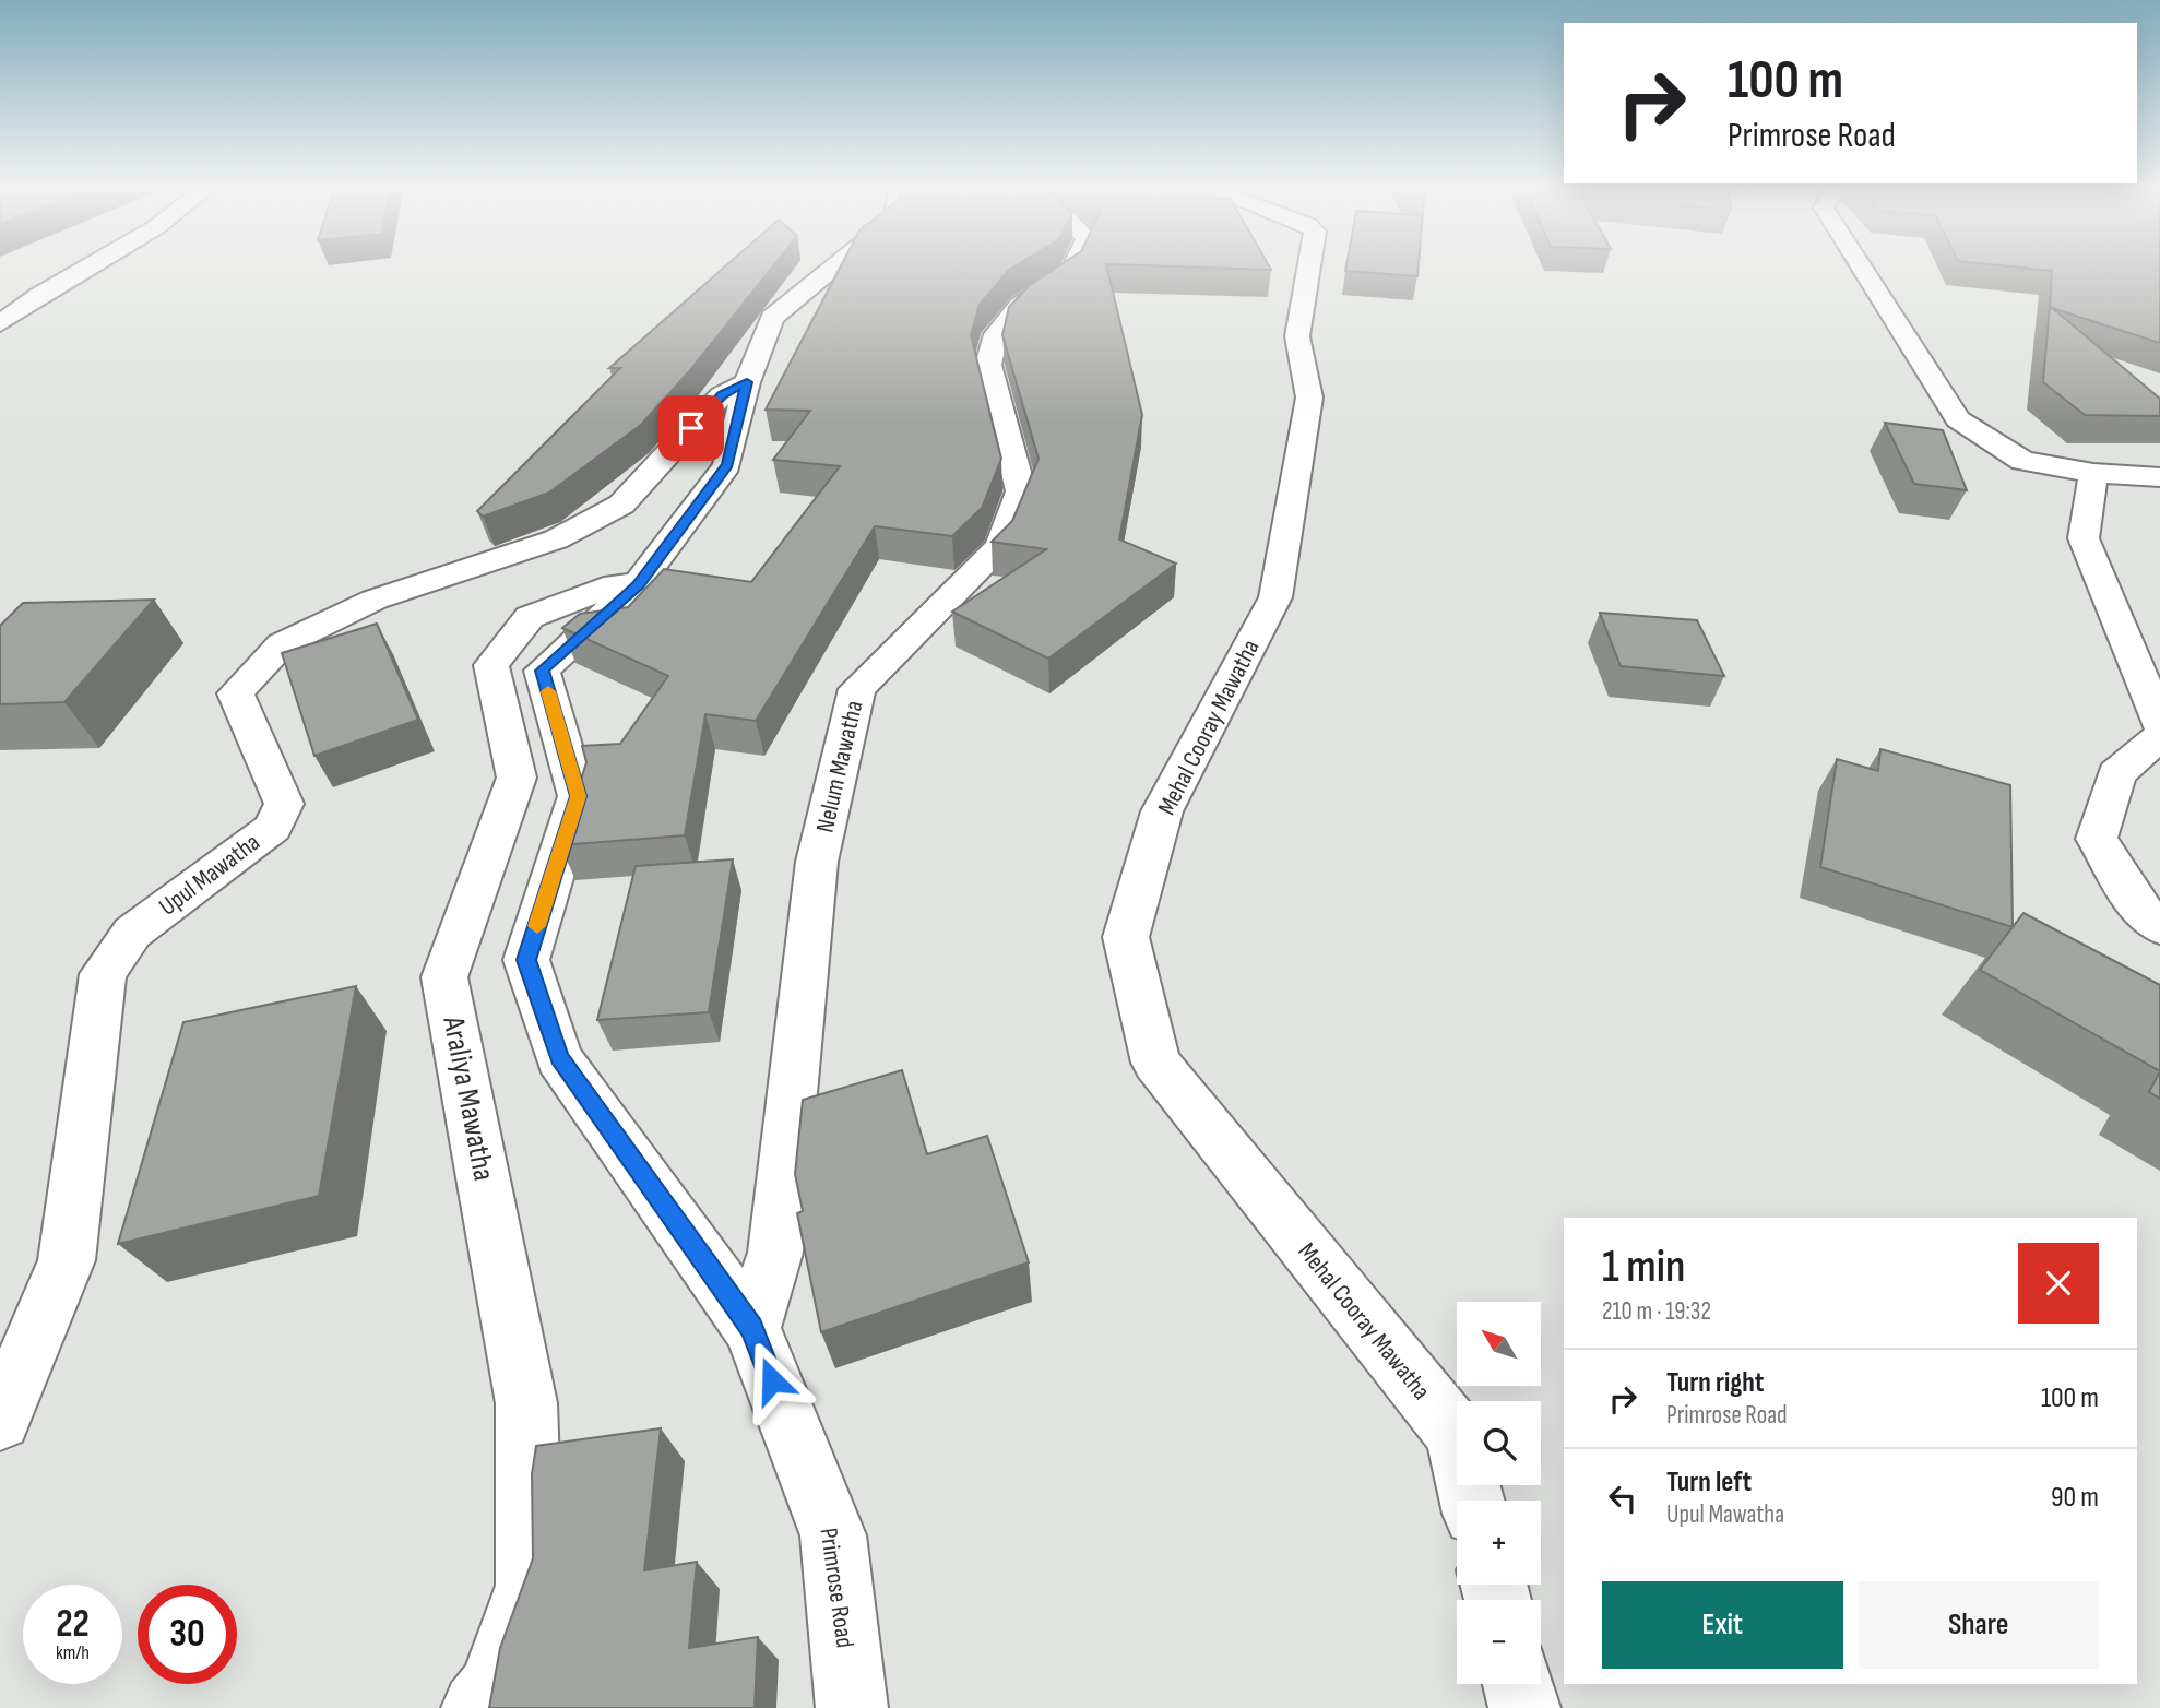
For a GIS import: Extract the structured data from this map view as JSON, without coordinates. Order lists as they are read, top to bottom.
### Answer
{
  "streets": {
    "street": [
      "Mehal Cooray Mawatha",
      "Nelum Mawatha",
      "Upul Mawatha",
      "Araliya Mawatha",
      "Primrose Road"
    ]
  },
  "crossings": [
    ["Nelum Mawatha", "Primrose Road"],
    ["Upul Mawatha", "Primrose Road"],
    ["Araliya Mawatha", "Primrose Road"]
  ],
  "north": "top left",
  "page": {
    "turn": ["100 m", "Primrose Road"],
    "heading": ["1 min", "210 m · 19:32"],
    "map_buttons": ["+", "−"],
    "list": [
      {
        "name": "Turn right",
        "note": "Primrose Road",
        "value": "100 m"
      },
      {
        "name": "Turn left",
        "note": "Upul Mawatha",
        "value": "90 m"
      }
    ],
    "buttons": ["Exit", "Share"],
    "speed": "22 km/h",
    "limit": "30"
  }
}
